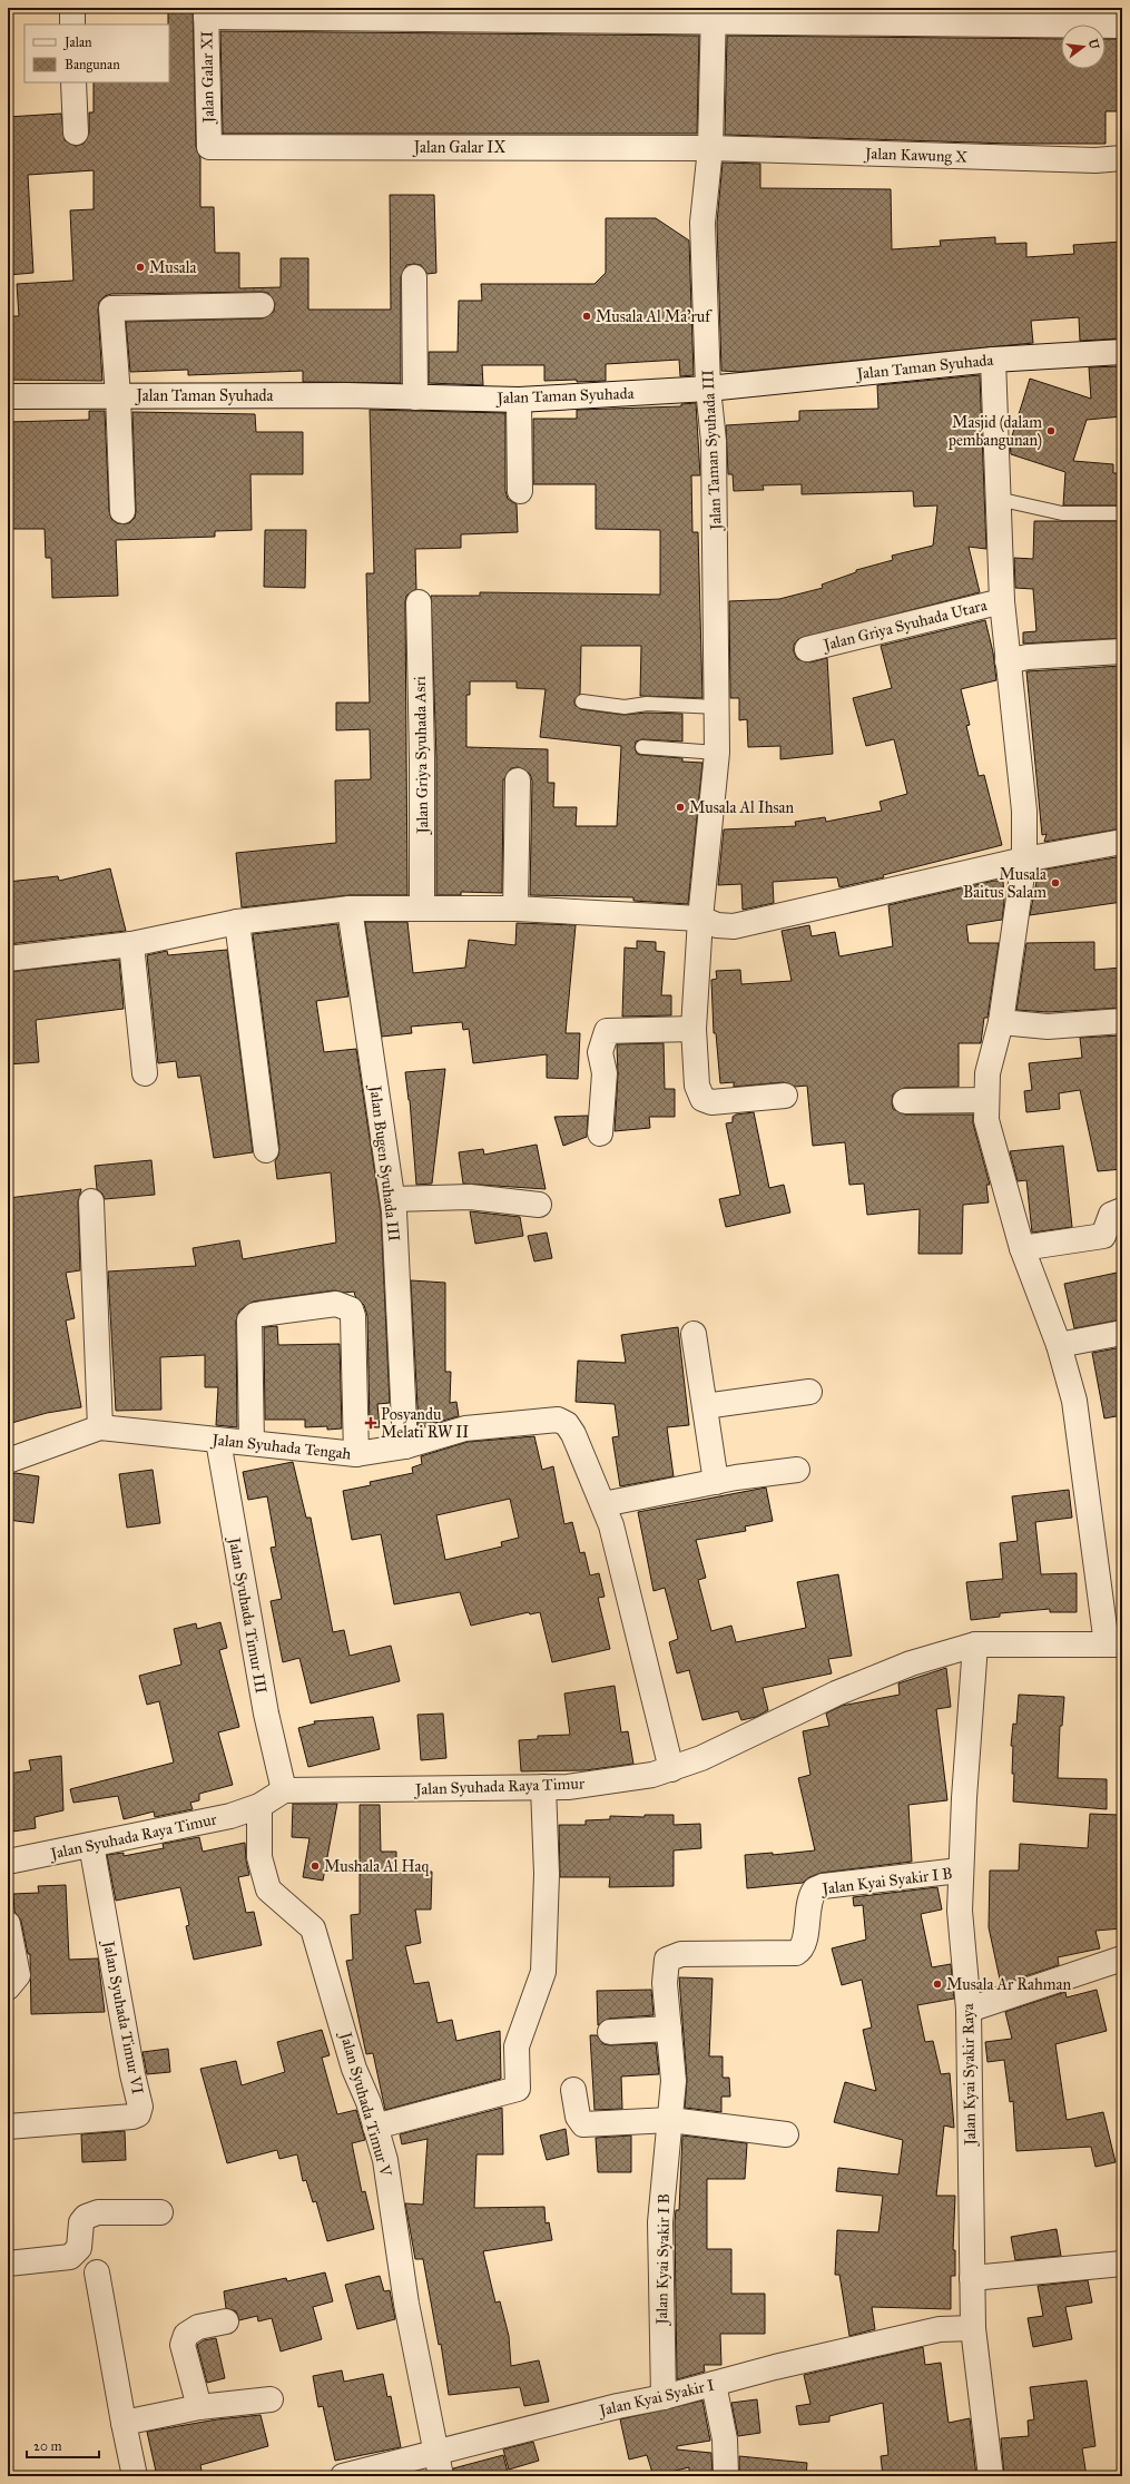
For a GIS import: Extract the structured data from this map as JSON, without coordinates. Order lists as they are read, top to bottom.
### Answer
{
  "streets": {
    "street": [
      "Jalan Galar XI",
      "Jalan Galar IX",
      "Jalan Kawung X",
      "Jalan Taman Syuhada",
      "Jalan Taman Syuhada III",
      "Jalan Griya Syuhada Utara",
      "Jalan Griya Syuhada Asri",
      "Jalan Bugen Syuhada III",
      "Jalan Syuhada Tengah",
      "Jalan Syuhada Timur III",
      "Jalan Syuhada Raya Timur",
      "Jalan Kyai Syakir I B",
      "Jalan Syuhada Timur VI",
      "Jalan Kyai Syakir Raya",
      "Jalan Syuhada Timur V",
      "Jalan Kyai Syakir I"
    ]
  },
  "crossings": [
    ["Jalan Galar XI", "Jalan Galar IX"],
    ["Jalan Galar IX", "Jalan Kawung X"],
    ["Jalan Galar IX", "Jalan Taman Syuhada III"],
    ["Jalan Kawung X", "Jalan Taman Syuhada III"],
    ["Jalan Taman Syuhada", "Jalan Taman Syuhada III"],
    ["Jalan Bugen Syuhada III", "Jalan Syuhada Tengah"],
    ["Jalan Syuhada Tengah", "Jalan Syuhada Timur III"],
    ["Jalan Syuhada Timur III", "Jalan Syuhada Raya Timur"],
    ["Jalan Syuhada Raya Timur", "Jalan Syuhada Timur VI"],
    ["Jalan Syuhada Raya Timur", "Jalan Kyai Syakir Raya"],
    ["Jalan Syuhada Raya Timur", "Jalan Syuhada Timur V"],
    ["Jalan Kyai Syakir I B", "Jalan Kyai Syakir Raya"],
    ["Jalan Kyai Syakir I B", "Jalan Kyai Syakir I"],
    ["Jalan Kyai Syakir Raya", "Jalan Kyai Syakir I"],
    ["Jalan Syuhada Timur V", "Jalan Kyai Syakir I"]
  ],
  "places": {
    "other": [
      "Musala",
      "Musala Al Ma'ruf",
      "Masjid (dalam pembangunan)",
      "Musala Al Ihsan",
      "Musala Baitus Salam",
      "Mushala Al Haq",
      "Musala Ar Rahman"
    ],
    "health": ["Posyandu Melati RW II"]
  },
  "legend": ["Jalan", "Bangunan"],
  "scale_bar": "20 m",
  "north": "right"
}
